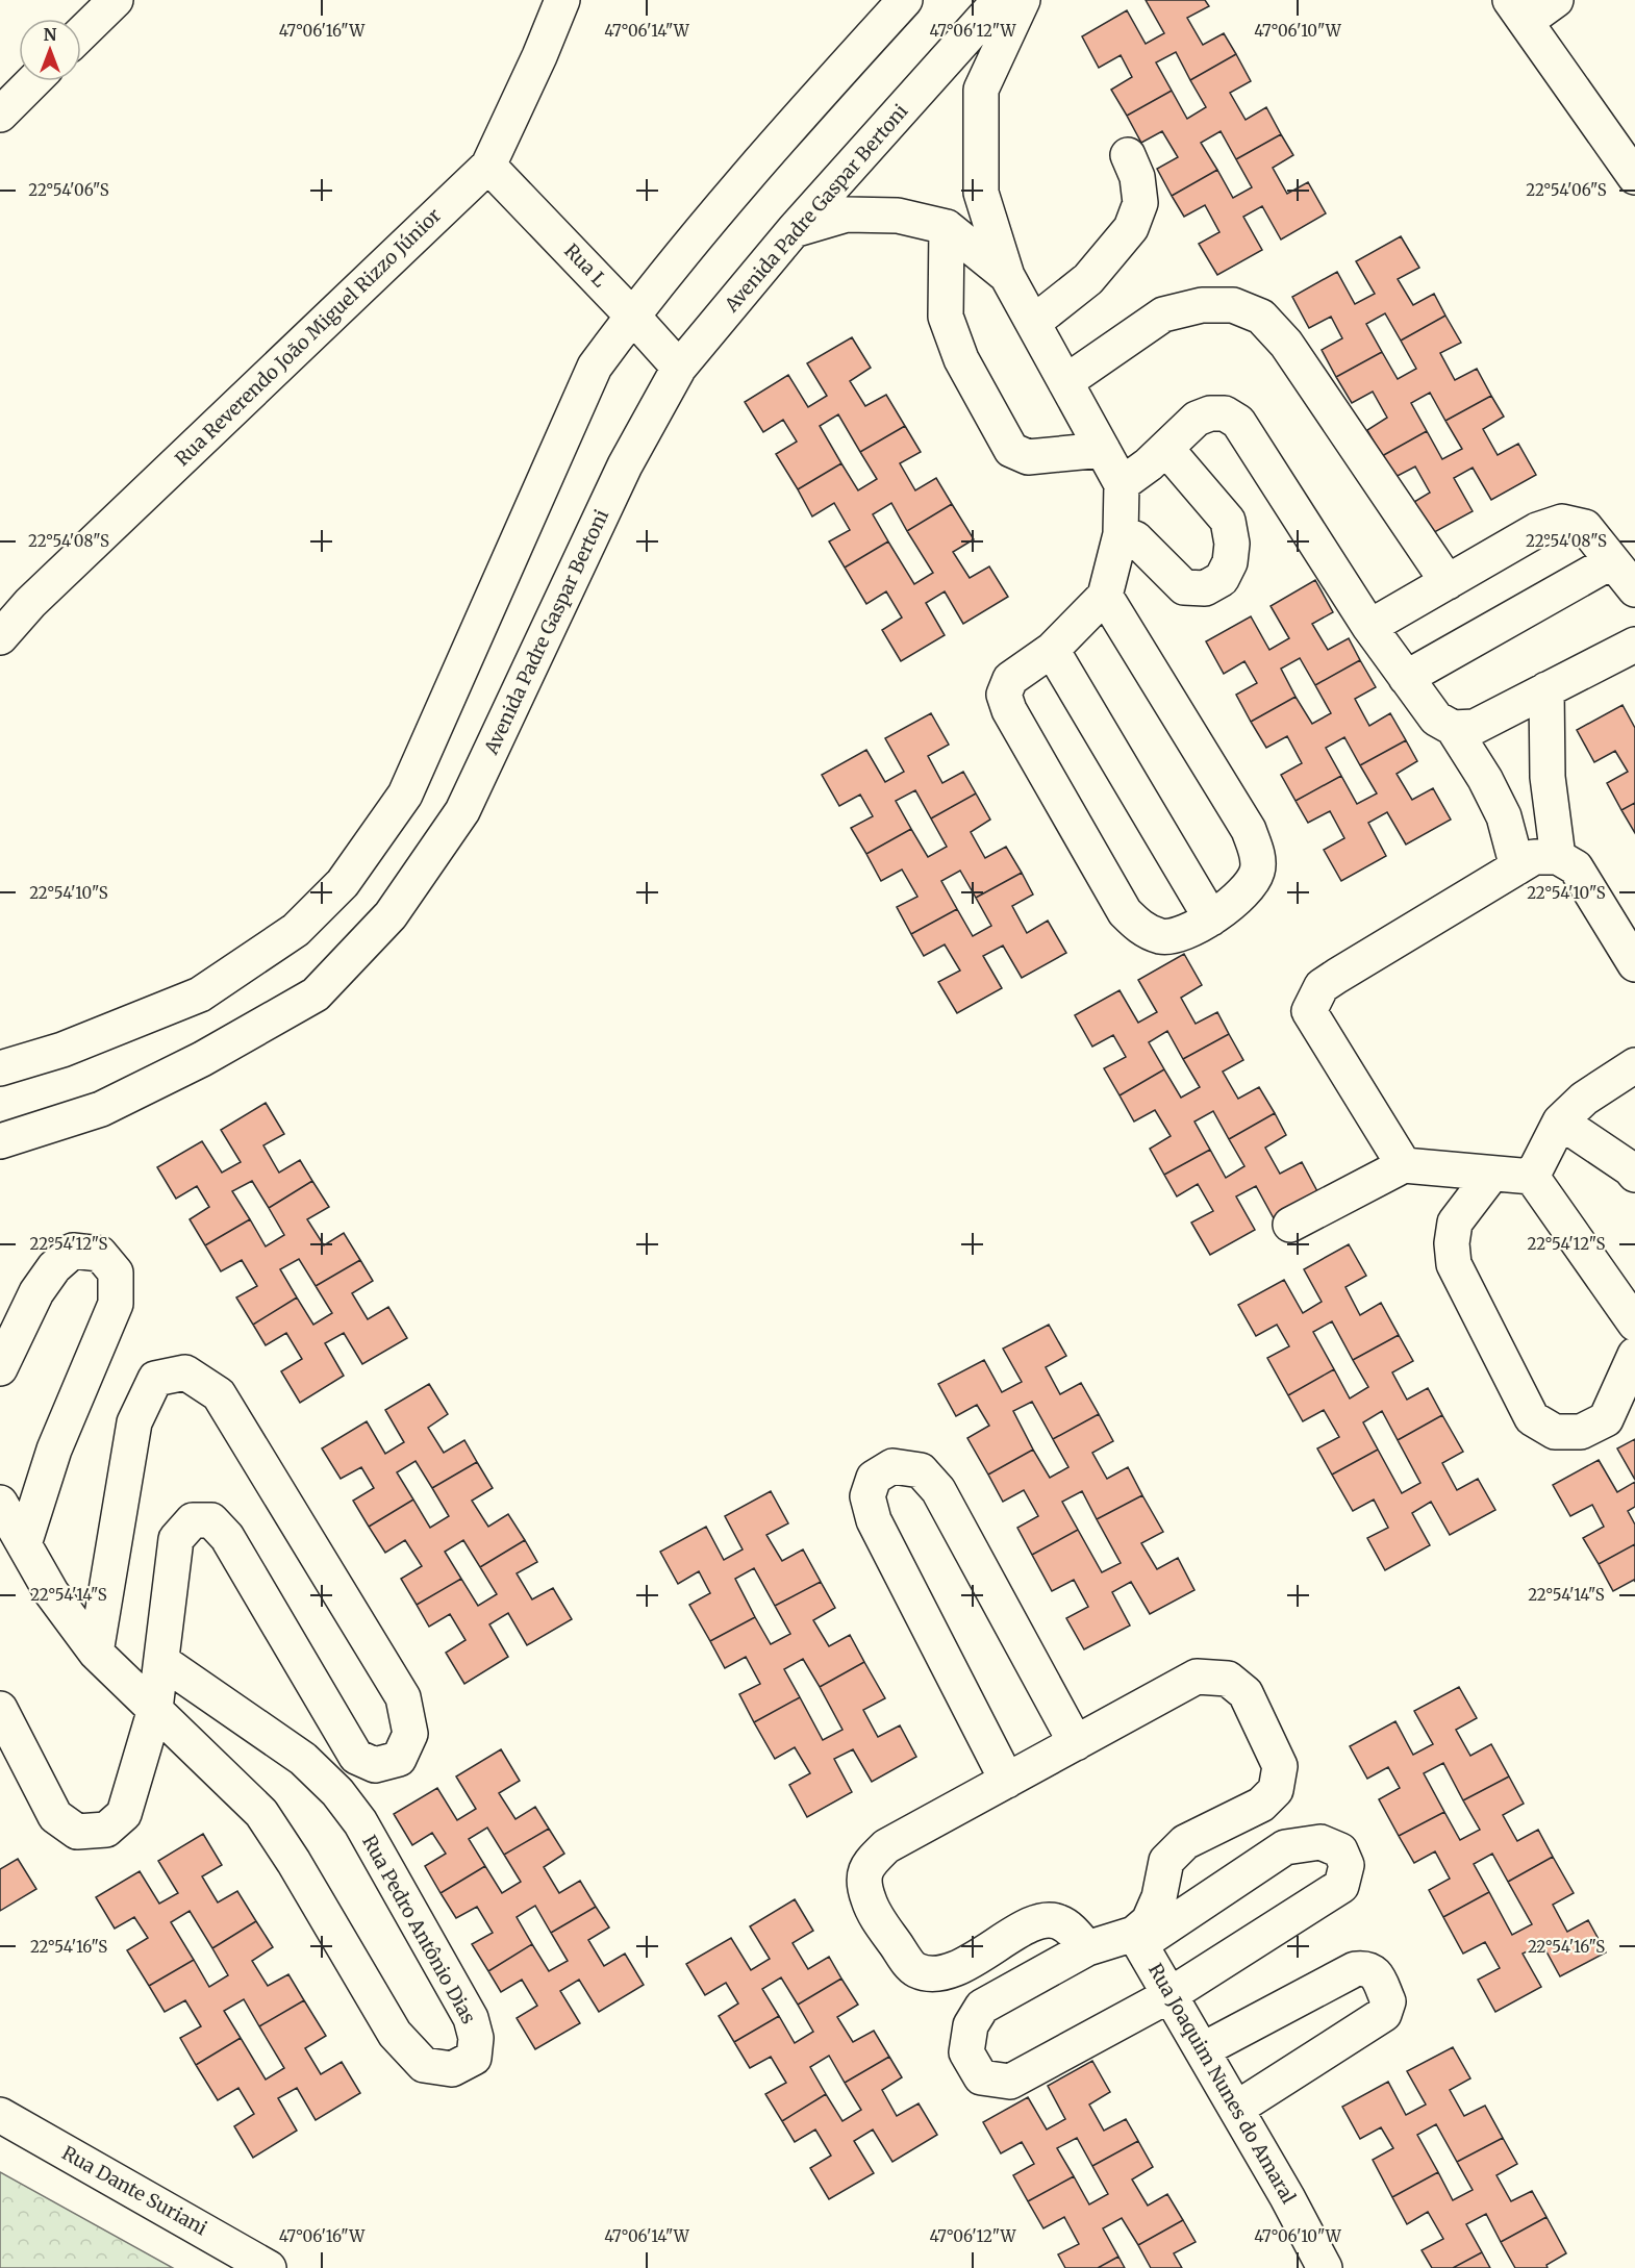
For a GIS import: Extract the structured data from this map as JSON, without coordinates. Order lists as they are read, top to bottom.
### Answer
{
  "streets": {
    "street": [
      "Avenida Padre Gaspar Bertoni",
      "Rua L",
      "Rua Reverendo João Miguel Rizzo Júnior",
      "Rua Pedro Antônio Dias",
      "Rua Joaquim Nunes do Amaral",
      "Rua Dante Suriani"
    ]
  },
  "crossings": [
    ["Avenida Padre Gaspar Bertoni", "Rua L"],
    ["Rua L", "Rua Reverendo João Miguel Rizzo Júnior"]
  ],
  "north": "top",
  "coordinates": [
    "47°06'16\"W",
    "47°06'14\"W",
    "47°06'12\"W",
    "47°06'10\"W",
    "22°54'06\"S",
    "22°54'08\"S",
    "22°54'10\"S",
    "22°54'12\"S",
    "22°54'14\"S",
    "22°54'16\"S"
  ]
}
